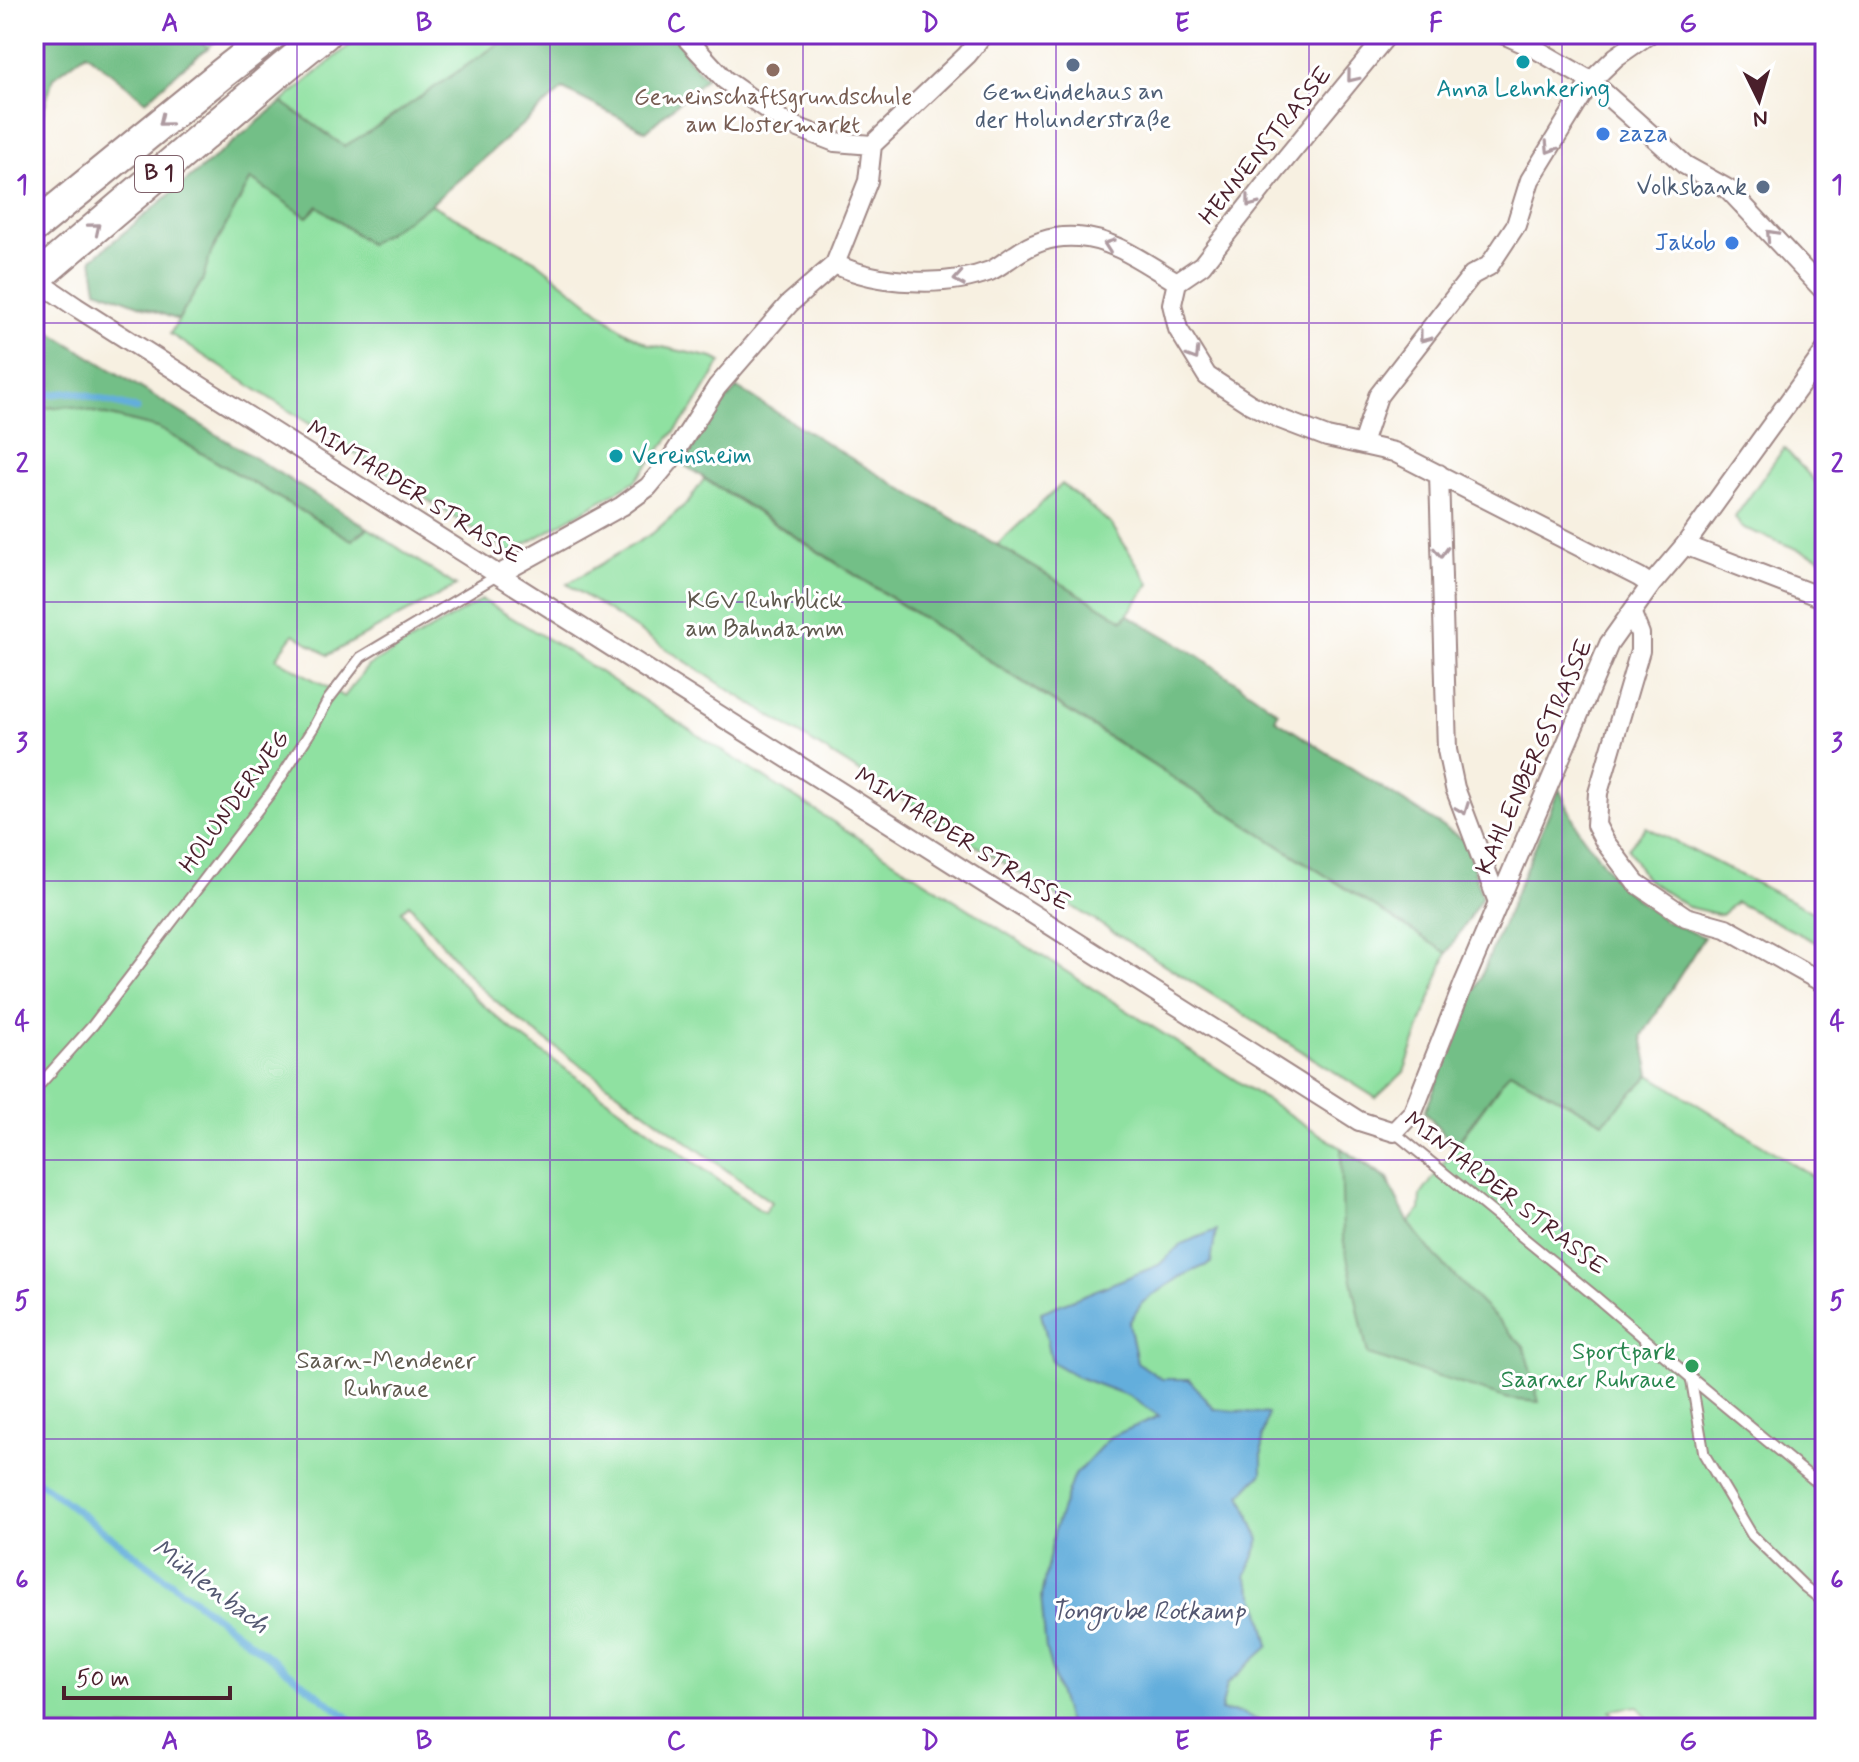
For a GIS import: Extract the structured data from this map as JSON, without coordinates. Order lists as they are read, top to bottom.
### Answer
{
  "streets": {
    "main road": ["B 1"],
    "street": ["HENNENSTRASSE", "MINTARDER STRASSE", "KAHLENBERGSTRASSE"],
    "lane": ["HOLUNDERWEG"]
  },
  "crossings": [
    ["B 1", "MINTARDER STRASSE"],
    ["MINTARDER STRASSE", "KAHLENBERGSTRASSE"],
    ["MINTARDER STRASSE", "HOLUNDERWEG"]
  ],
  "one_way": ["HENNENSTRASSE"],
  "water": ["Mühlenbach", "Tongrube Rotkamp"],
  "parks": ["KGV Ruhrblick am Bahndamm", "Saarn-Mendener Ruhraue"],
  "places": [
    "Anna Lehnkering",
    "Gemeindehaus an der Holunderstraße",
    "Gemeinschaftsgrundschule am Klostermarkt",
    "zaza",
    "Volksbank",
    "Jakob",
    "Vereinsheim",
    "Sportpark Saarner Ruhraue"
  ],
  "scale_bar": "50 m",
  "north": "bottom",
  "grid": {
    "columns": [
      "A",
      "B",
      "C",
      "D",
      "E",
      "F",
      "G"
    ],
    "rows": [
      "1",
      "2",
      "3",
      "4",
      "5",
      "6"
    ]
  }
}
